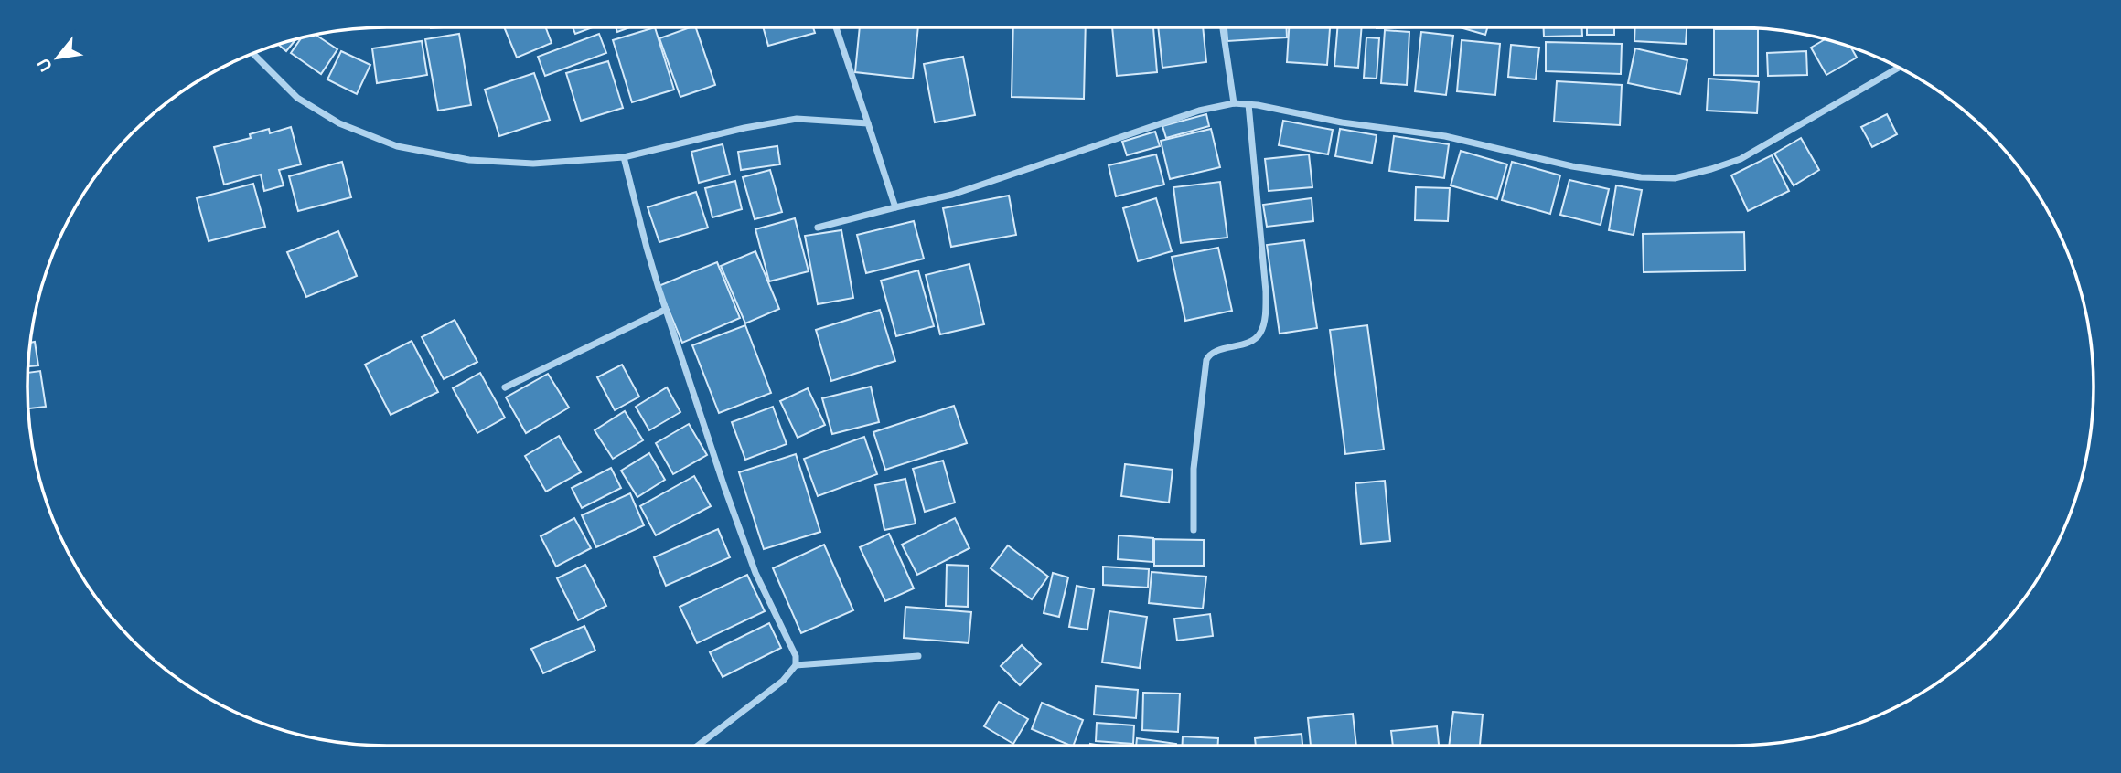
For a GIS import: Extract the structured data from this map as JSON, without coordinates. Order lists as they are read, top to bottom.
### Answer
{
  "north": "bottom left"
}
